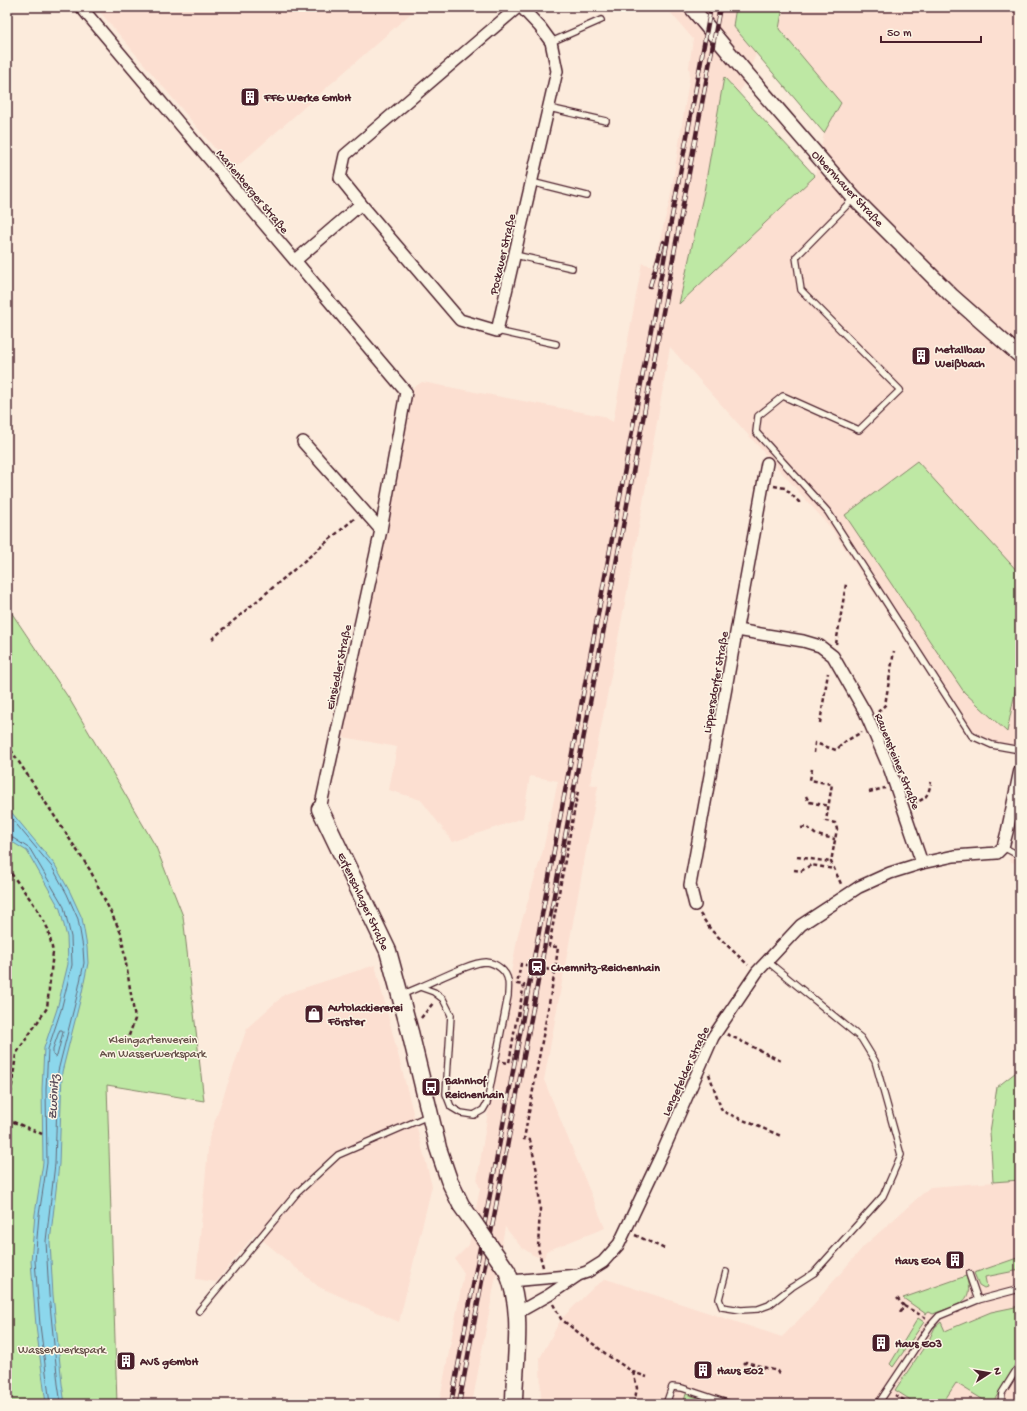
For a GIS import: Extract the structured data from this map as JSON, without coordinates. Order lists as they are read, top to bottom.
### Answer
{
  "streets": {
    "main road": ["Erfenschlager Straße"],
    "street": [
      "Olbernhauer Straße",
      "Marienberger Straße",
      "Pockauer Straße",
      "Einsiedler Straße",
      "Lippersdorfer Straße",
      "Rauensteiner Straße",
      "Lengefelder Straße"
    ]
  },
  "crossings": [
    ["Marienberger Straße", "Einsiedler Straße"],
    ["Einsiedler Straße", "Erfenschlager Straße"],
    ["Lippersdorfer Straße", "Rauensteiner Straße"],
    ["Rauensteiner Straße", "Lengefelder Straße"],
    ["Erfenschlager Straße", "Lengefelder Straße"]
  ],
  "water": ["Zwönitz"],
  "parks": ["Kleingartenverein Am Wasserwerkspark", "Wasserwerkspark"],
  "places": {
    "building": [
      "FFG Werke GmbH",
      "Metallbau Weißbach",
      "Haus E04",
      "Haus E03",
      "AVS gGmbH",
      "Haus E02"
    ],
    "station": ["Chemnitz-Reichenhain"],
    "shop": ["Autolackiererei Förster"],
    "bus stop": ["Bahnhof Reichenhain"]
  },
  "scale_bar": "50 m",
  "north": "right"
}
